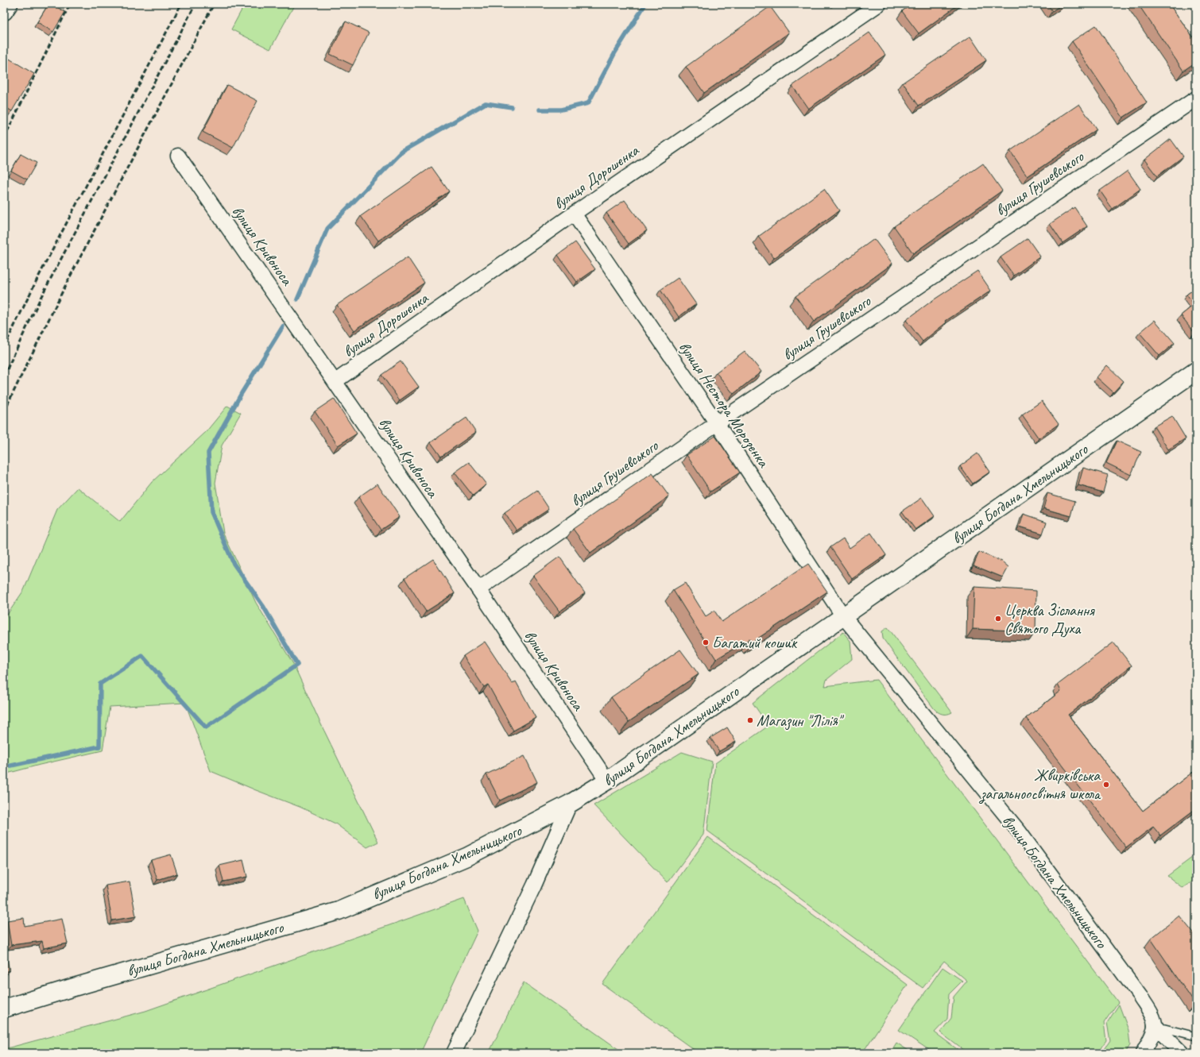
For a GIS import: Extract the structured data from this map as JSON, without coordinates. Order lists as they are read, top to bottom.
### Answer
{
  "streets": {
    "street": [
      "вулиця Дорошенка",
      "вулиця Грушевського",
      "вулиця Кривоноса",
      "вулиця Нестора Морозенка",
      "вулиця Богдана Хмельницького"
    ]
  },
  "crossings": [
    ["вулиця Дорошенка", "вулиця Кривоноса"],
    ["вулиця Дорошенка", "вулиця Нестора Морозенка"],
    ["вулиця Грушевського", "вулиця Кривоноса"],
    ["вулиця Грушевського", "вулиця Нестора Морозенка"],
    ["вулиця Кривоноса", "вулиця Богдана Хмельницького"],
    ["вулиця Нестора Морозенка", "вулиця Богдана Хмельницького"]
  ],
  "places": [
    "Церква Зіслання Святого Духа",
    "Багатий кошик",
    "Магазин \"Лілія\"",
    "Жвирківська загальноосвітня школа"
  ]
}
